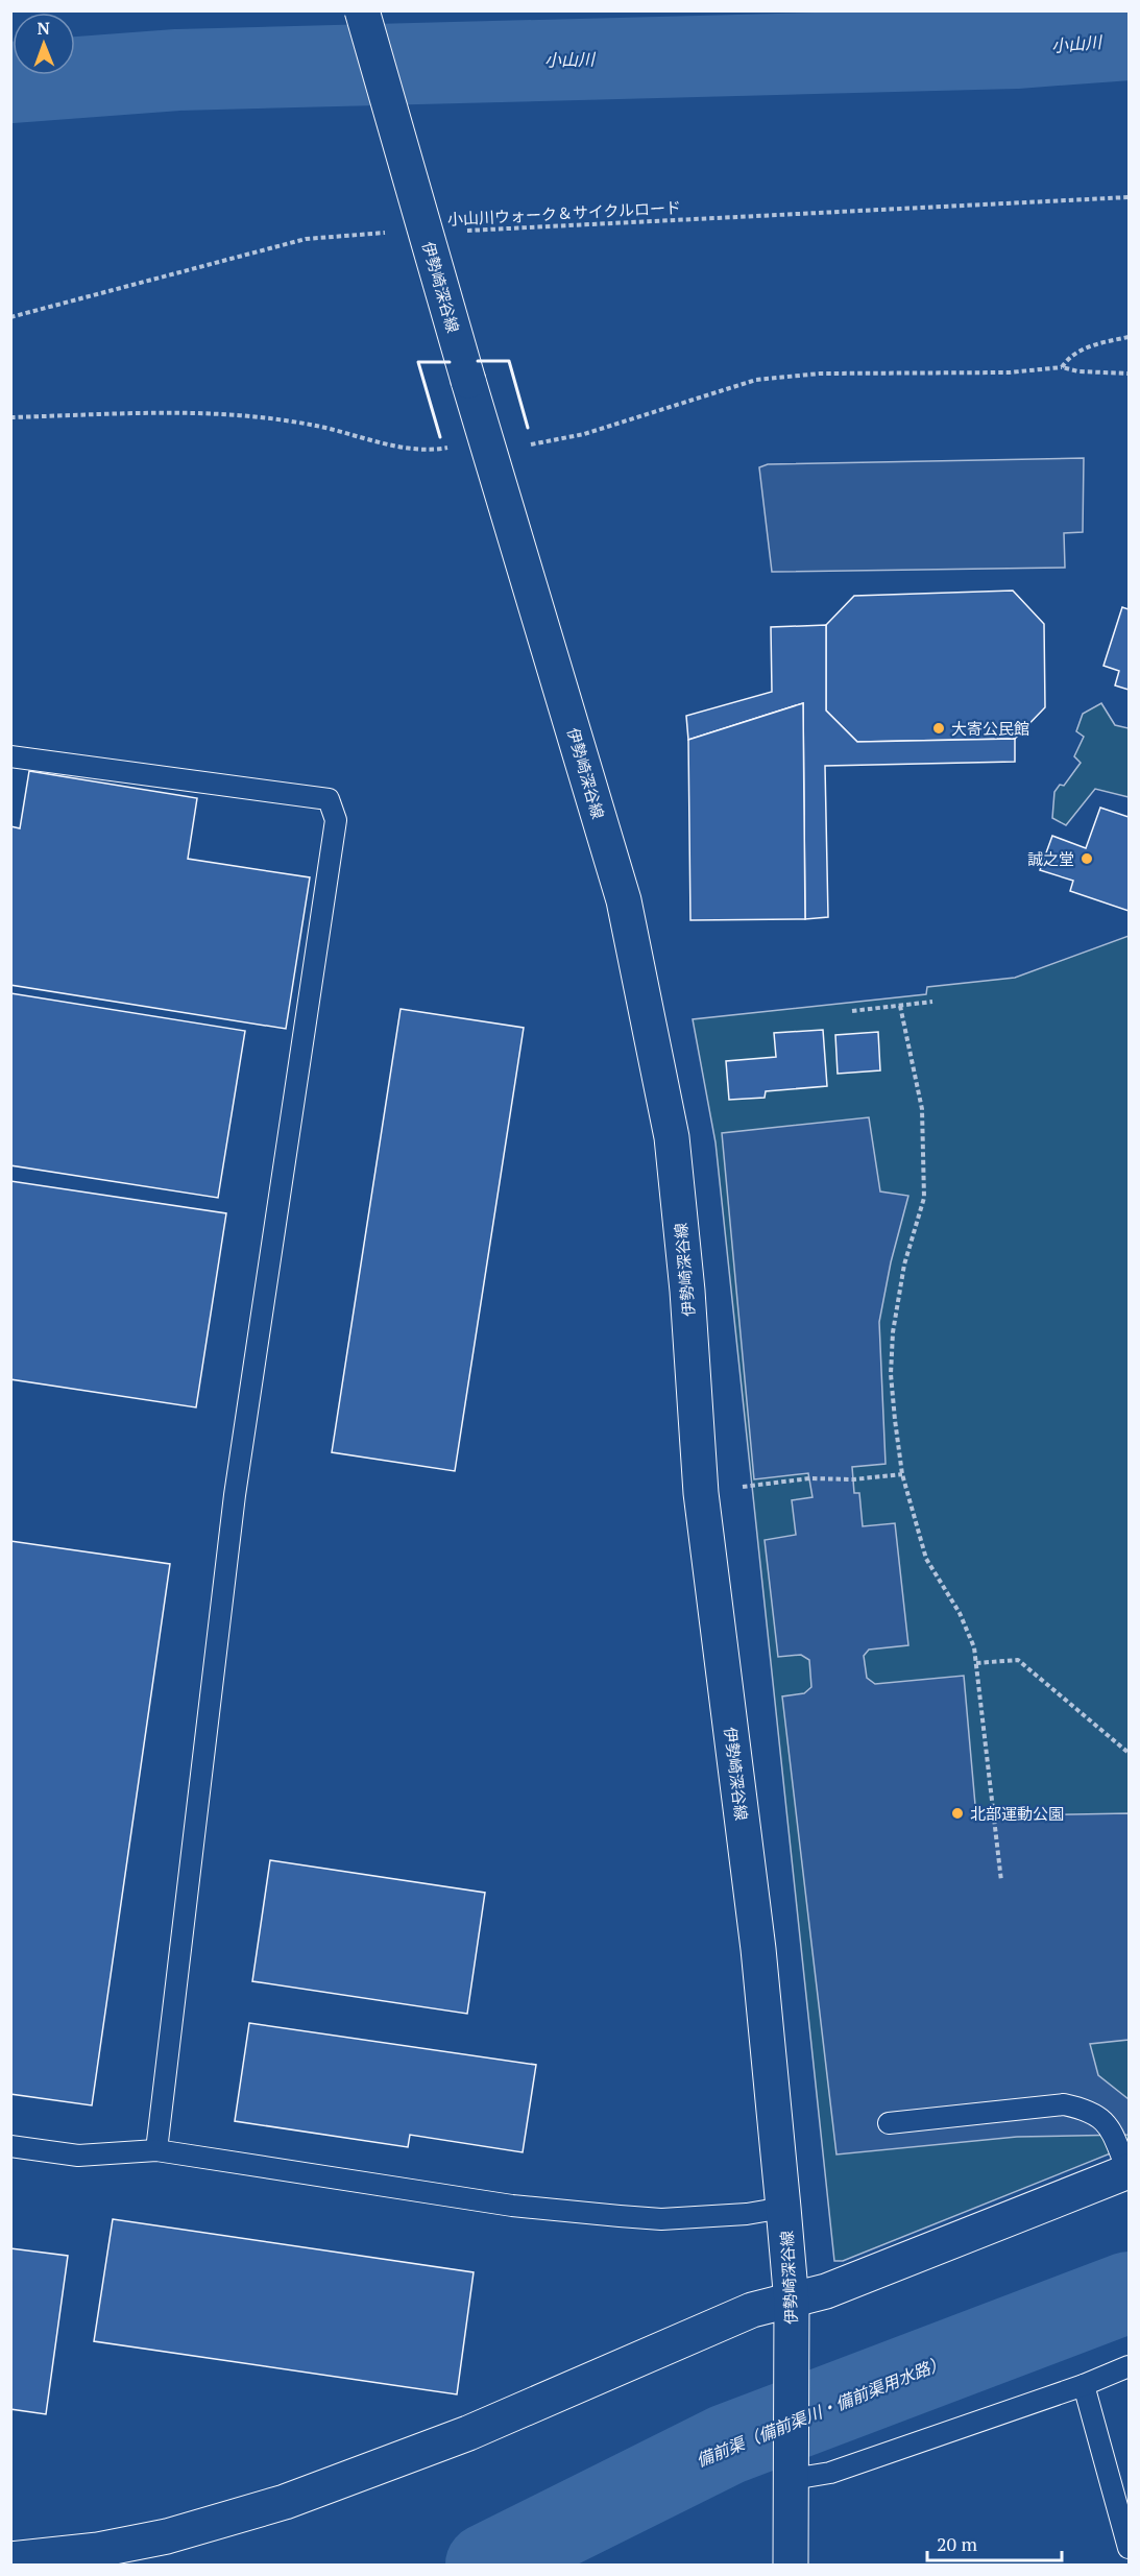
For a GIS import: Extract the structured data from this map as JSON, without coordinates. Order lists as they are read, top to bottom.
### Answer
{
  "streets": {
    "main road": ["伊勢崎深谷線"],
    "path": ["小山川ウォーク＆サイクルロード"]
  },
  "water": ["小山川", "備前渠（備前渠川・備前渠用水路）"],
  "places": ["大寄公民館", "誠之堂", "北部運動公園"],
  "scale_bar": "20 m",
  "north": "top"
}
